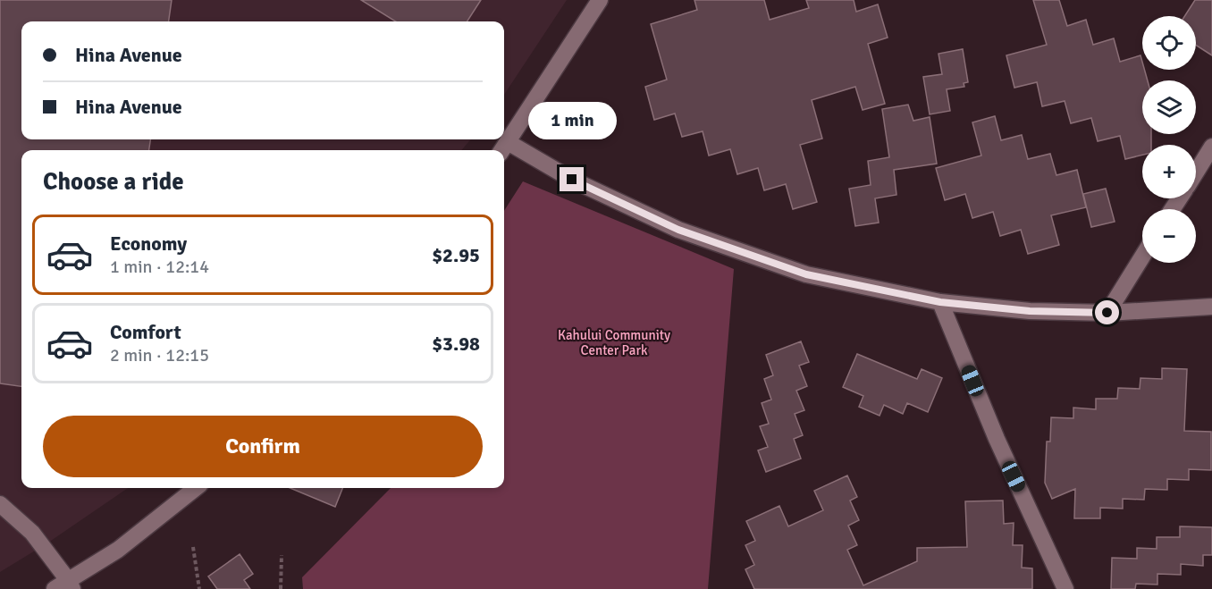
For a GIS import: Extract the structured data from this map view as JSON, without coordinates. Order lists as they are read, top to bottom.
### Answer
{
  "parks": ["Kahului Community Center Park"],
  "page": {
    "map_buttons": ["+", "−"],
    "banner": ["Hina Avenue", "Hina Avenue"],
    "bubble": "1 min",
    "heading": "Choose a ride",
    "list": [
      {
        "name": "Economy",
        "note": "1 min · 12:14",
        "value": "$2.95"
      },
      {
        "name": "Comfort",
        "note": "2 min · 12:15",
        "value": "$3.98"
      }
    ],
    "buttons": "Confirm"
  }
}
